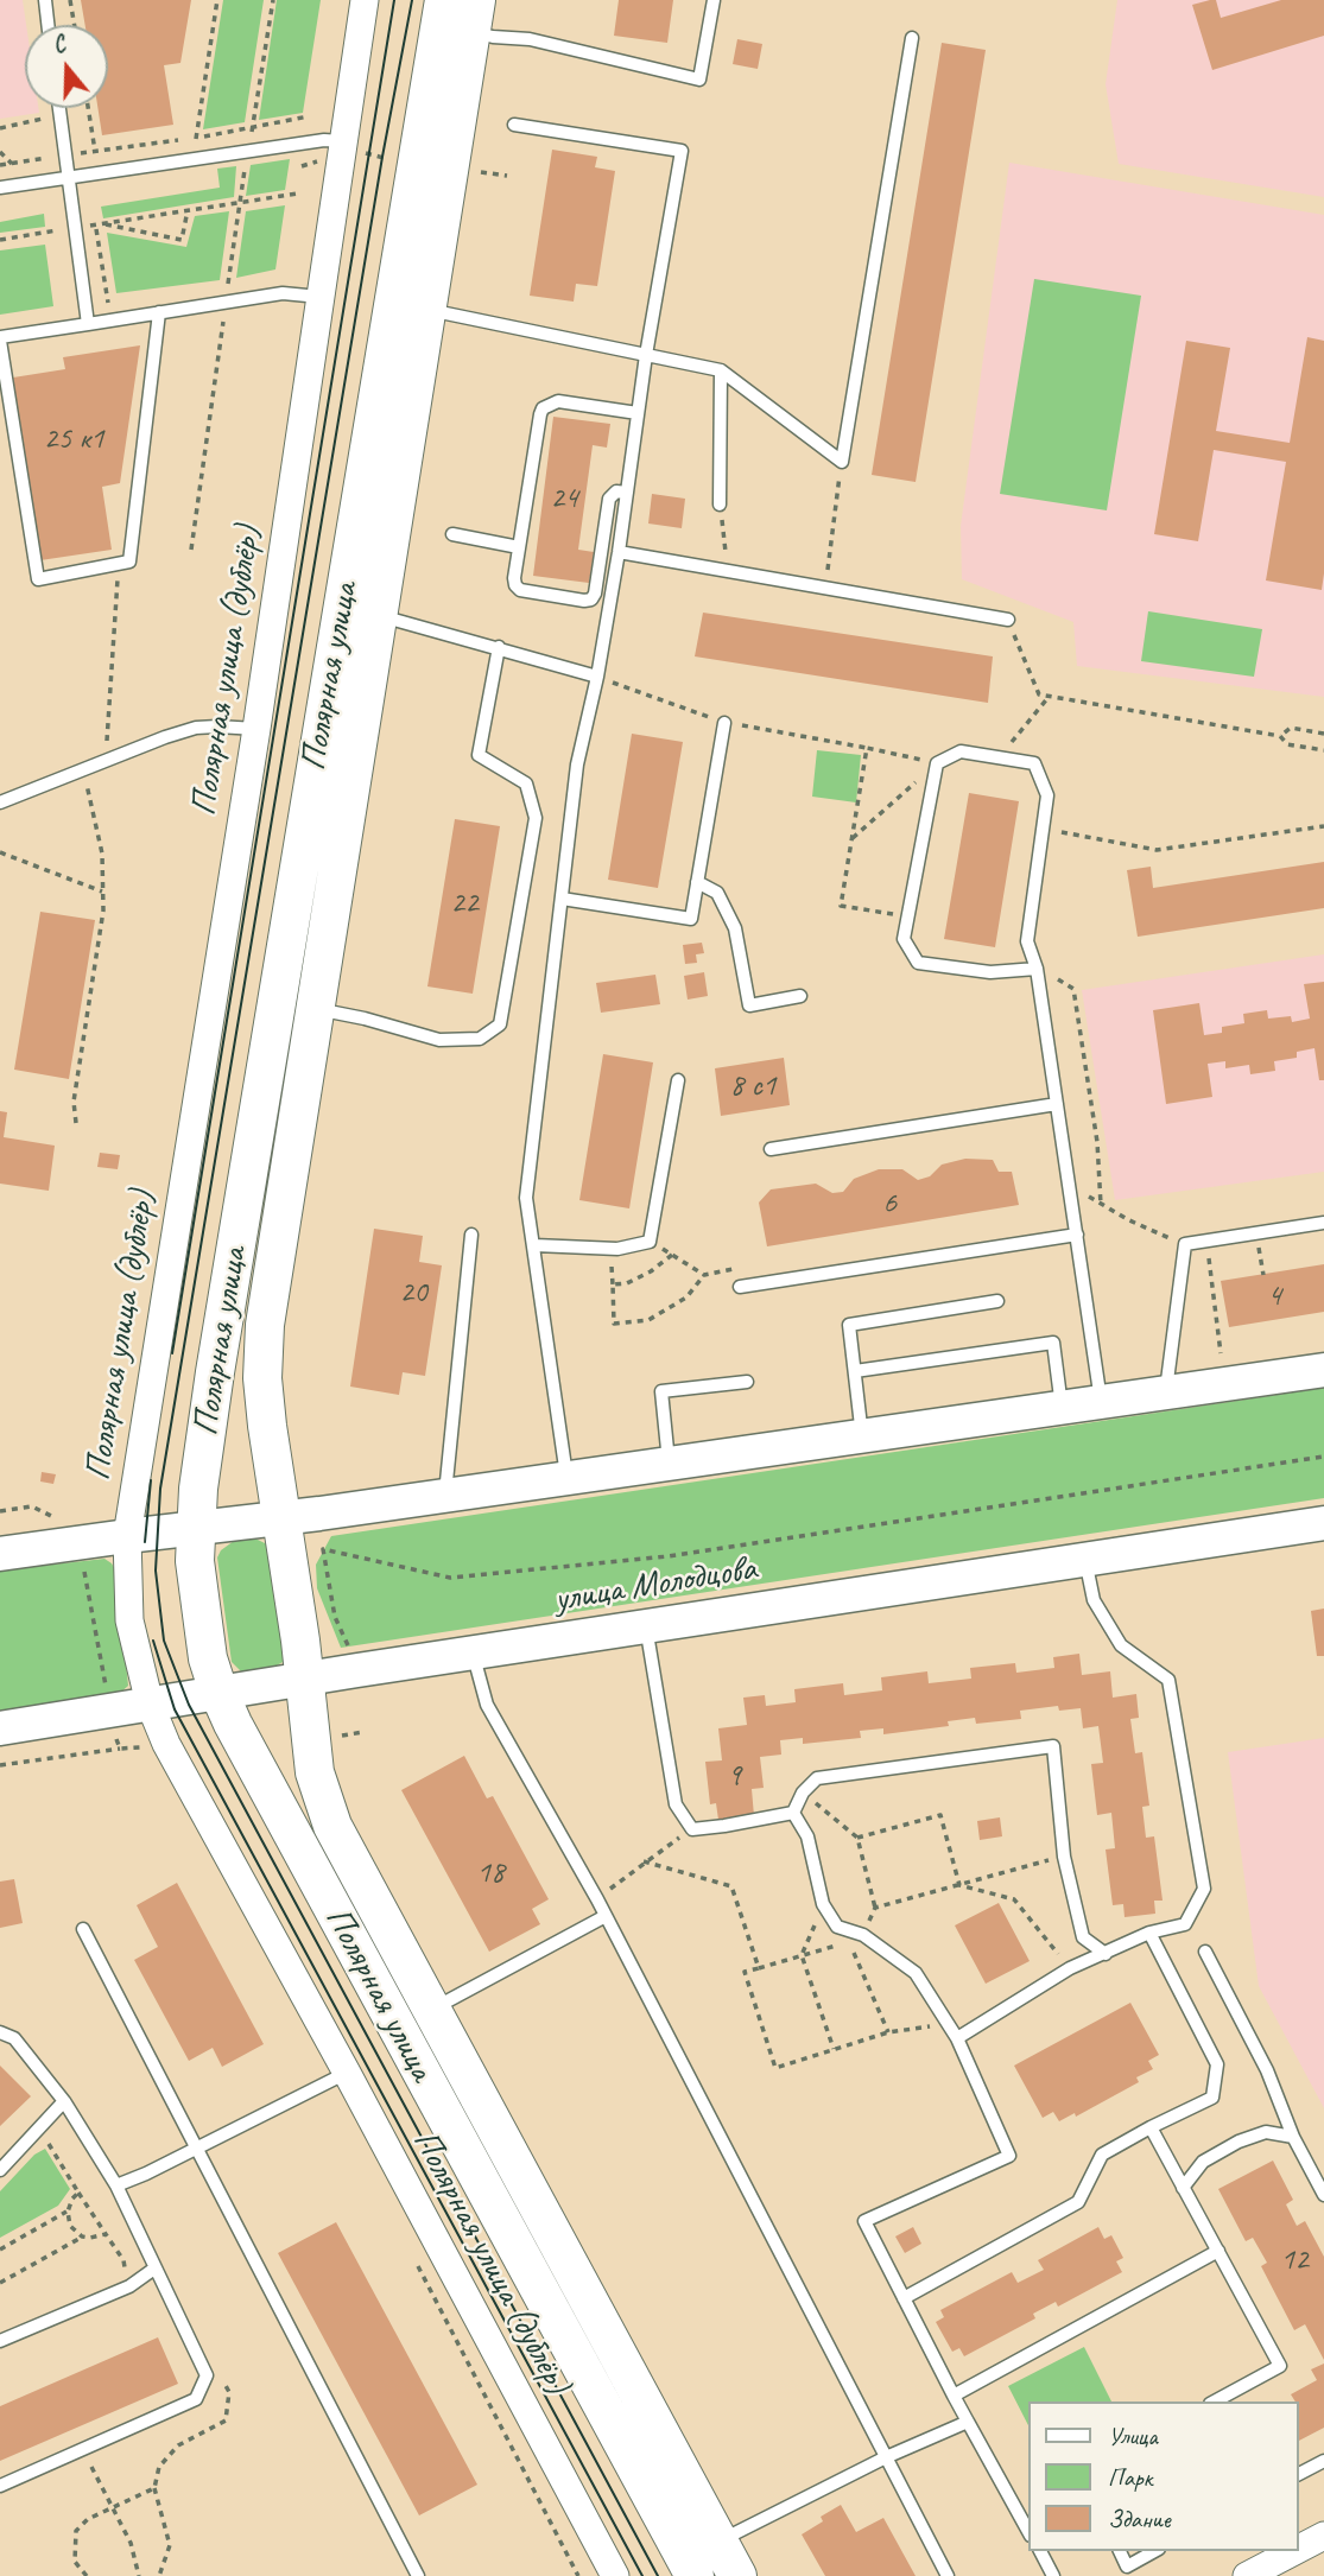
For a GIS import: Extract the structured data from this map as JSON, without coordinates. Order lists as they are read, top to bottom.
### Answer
{
  "streets": {
    "main road": ["Полярная улица"],
    "street": ["Полярная улица (дублёр)", "улица Молодцова"]
  },
  "crossings": [
    ["Полярная улица (дублёр)", "улица Молодцова"],
    ["Полярная улица", "улица Молодцова"]
  ],
  "house_numbers": [
    "25 к1",
    "24",
    "22",
    "8 с1",
    "6",
    "20",
    "4",
    "9",
    "18",
    "12"
  ],
  "legend": ["Улица", "Парк", "Здание"],
  "north": "top"
}
